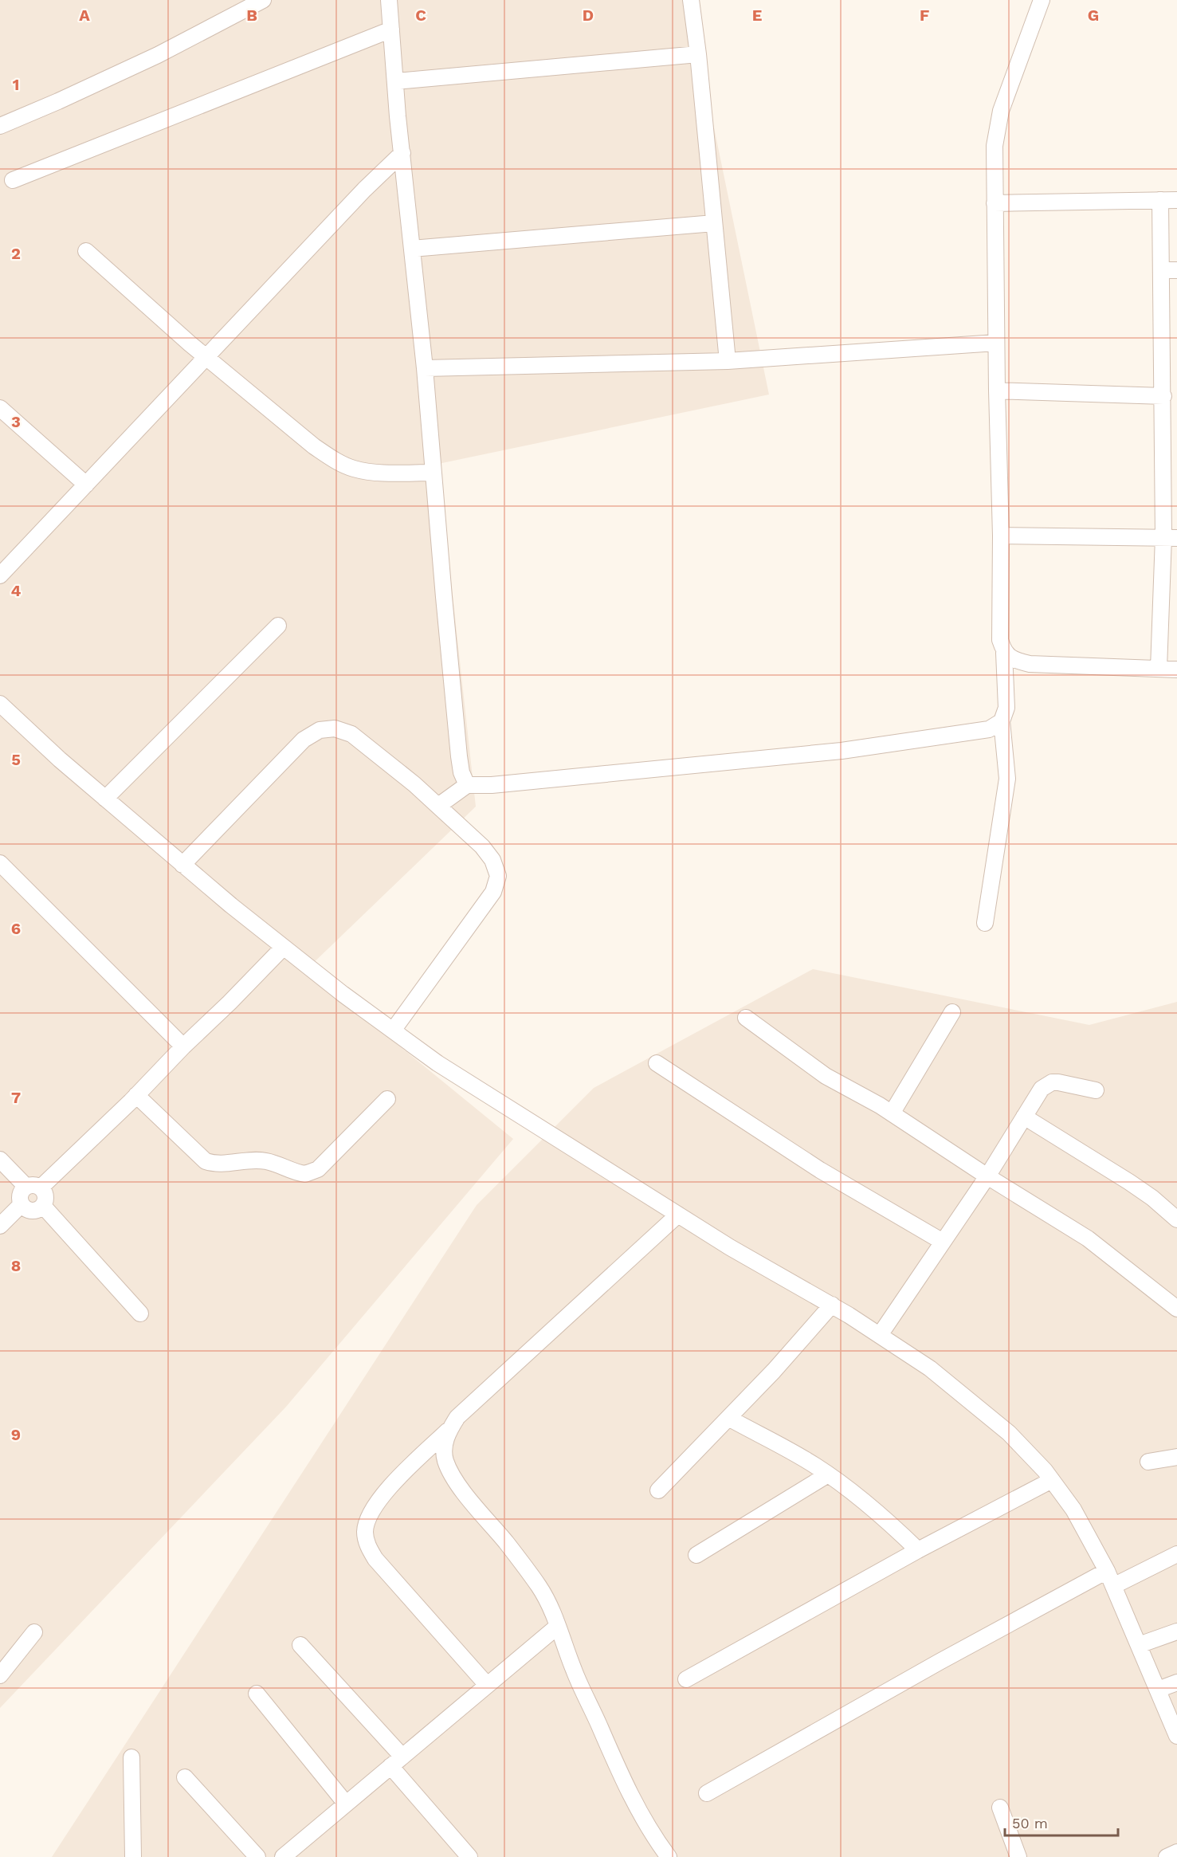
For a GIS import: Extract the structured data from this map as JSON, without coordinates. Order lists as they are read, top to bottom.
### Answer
{
  "scale_bar": "50 m",
  "grid": {
    "columns": [
      "A",
      "B",
      "C",
      "D",
      "E",
      "F",
      "G"
    ],
    "rows": [
      "1",
      "2",
      "3",
      "4",
      "5",
      "6",
      "7",
      "8",
      "9"
    ]
  }
}
